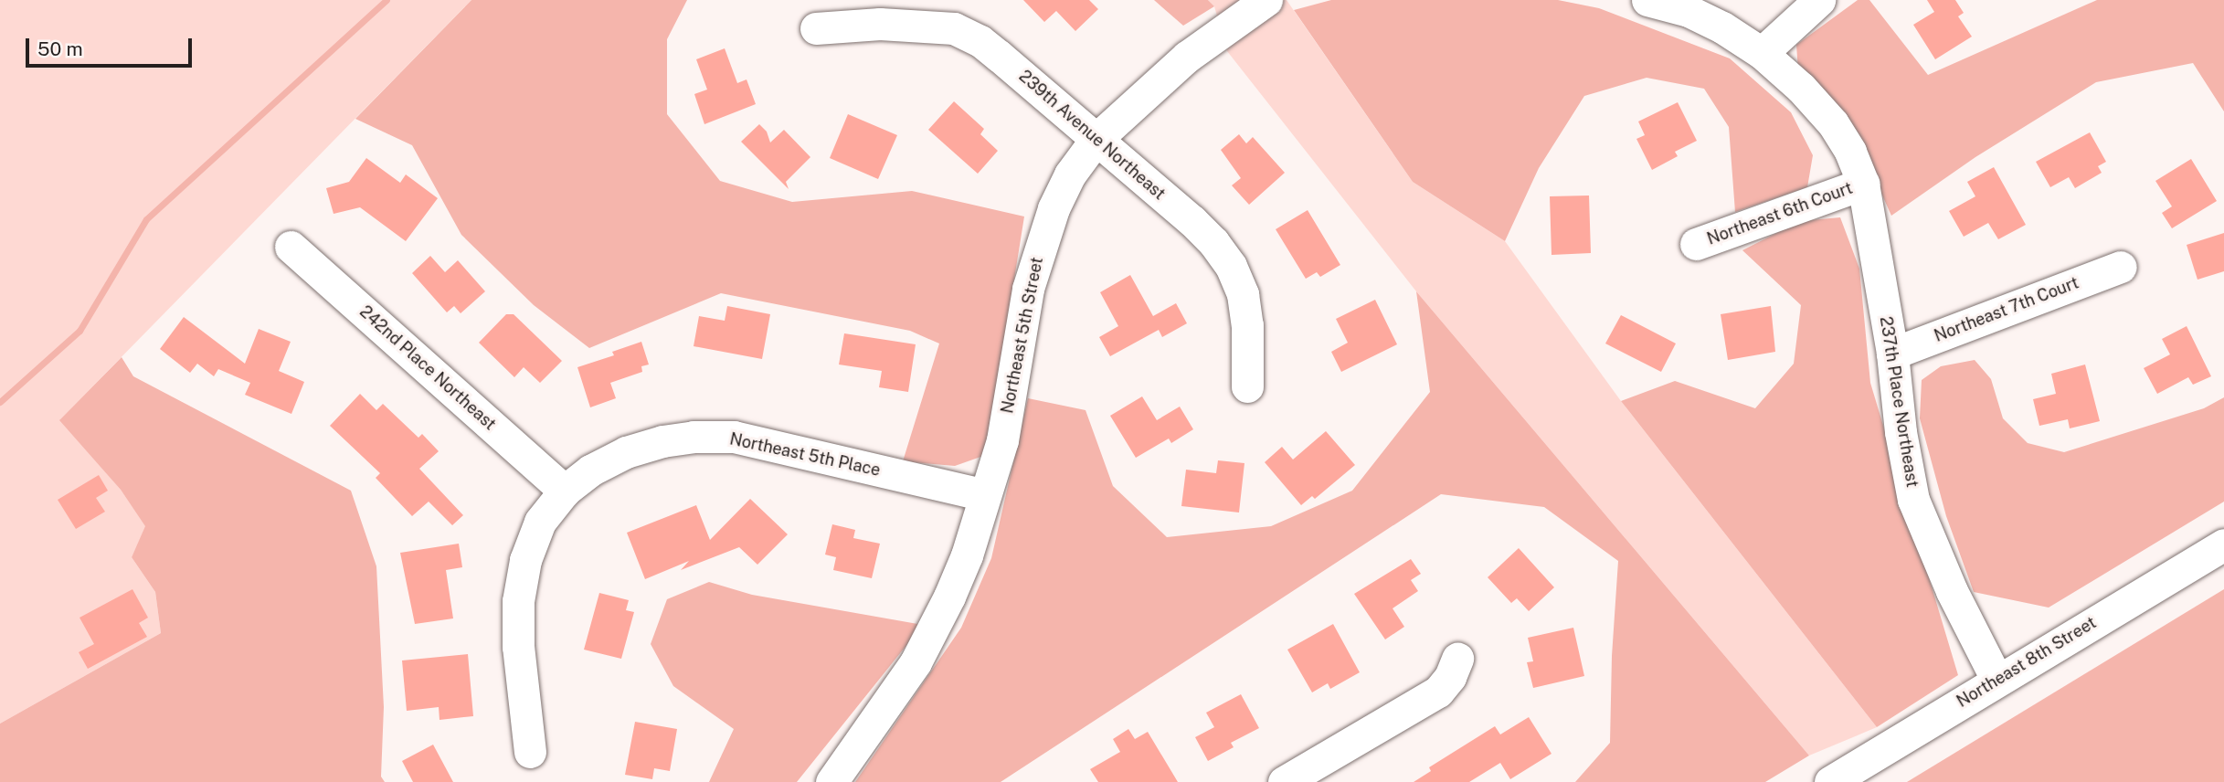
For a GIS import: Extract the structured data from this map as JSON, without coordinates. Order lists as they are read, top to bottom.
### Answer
{
  "streets": {
    "street": [
      "239th Avenue Northeast",
      "Northeast 6th Court",
      "Northeast 7th Court",
      "Northeast 5th Street",
      "242nd Place Northeast",
      "237th Place Northeast",
      "Northeast 5th Place",
      "Northeast 8th Street"
    ]
  },
  "crossings": [
    ["239th Avenue Northeast", "Northeast 5th Street"],
    ["Northeast 6th Court", "237th Place Northeast"],
    ["Northeast 7th Court", "237th Place Northeast"],
    ["Northeast 5th Street", "Northeast 5th Place"],
    ["242nd Place Northeast", "Northeast 5th Place"],
    ["237th Place Northeast", "Northeast 8th Street"]
  ],
  "scale_bar": "50 m"
}
